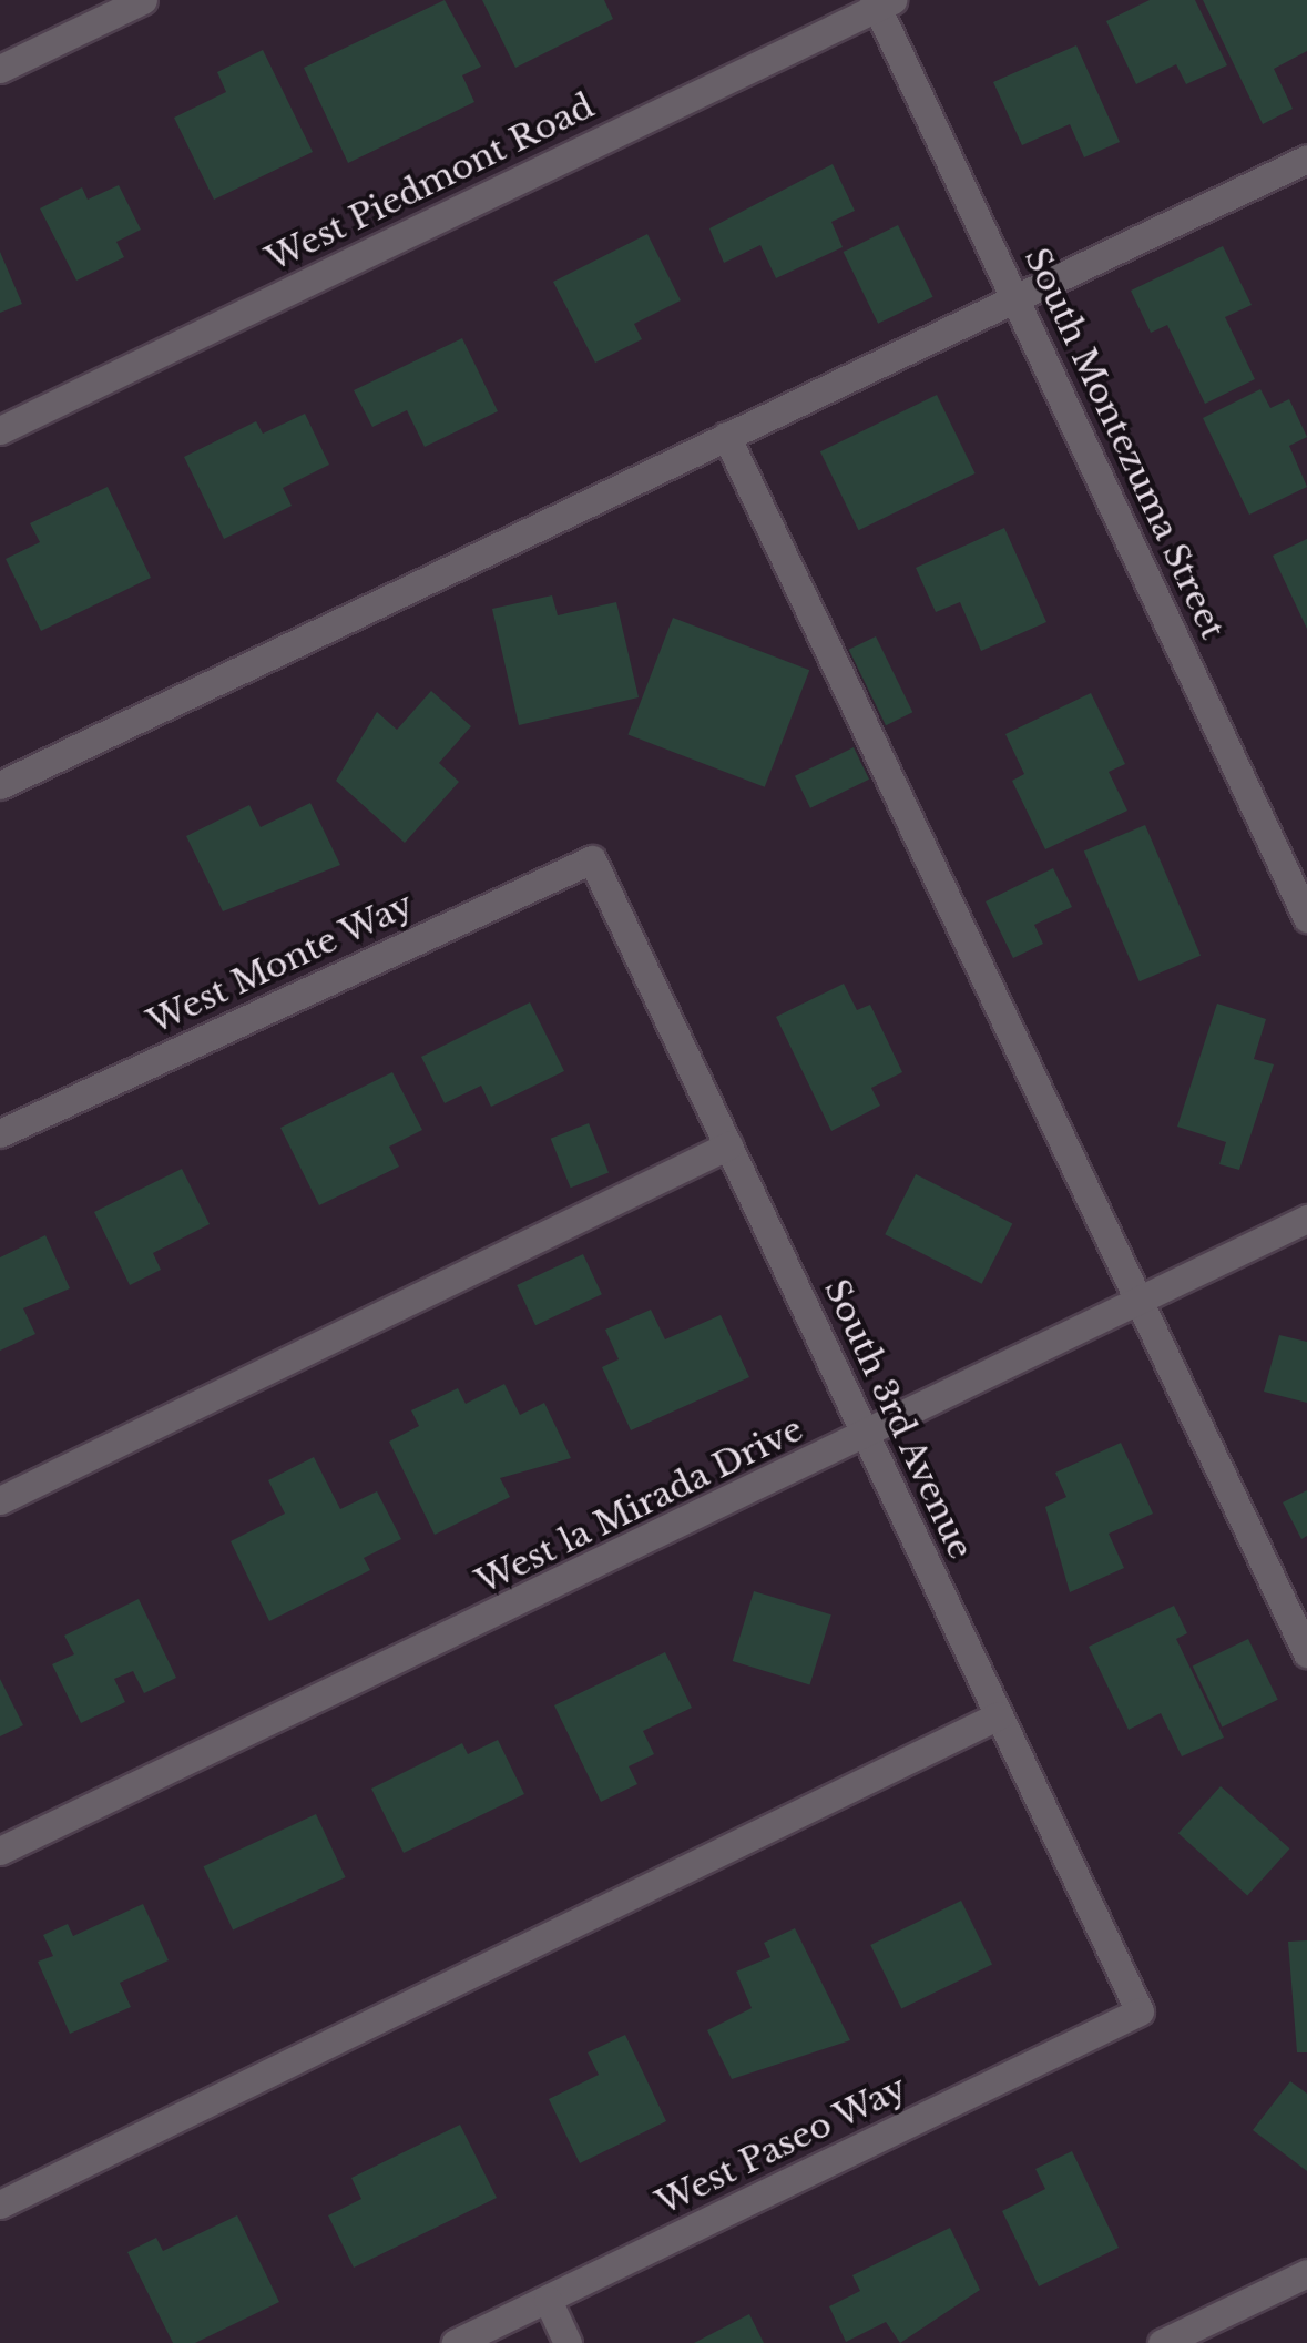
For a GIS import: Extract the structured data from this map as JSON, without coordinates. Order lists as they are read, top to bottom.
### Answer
{
  "streets": {
    "street": [
      "West Piedmont Road",
      "South Montezuma Street",
      "West Monte Way",
      "South 3rd Avenue",
      "West la Mirada Drive",
      "West Paseo Way"
    ]
  },
  "crossings": [
    ["West Piedmont Road", "South Montezuma Street"],
    ["West Monte Way", "South 3rd Avenue"],
    ["South 3rd Avenue", "West la Mirada Drive"],
    ["South 3rd Avenue", "West Paseo Way"]
  ]
}
